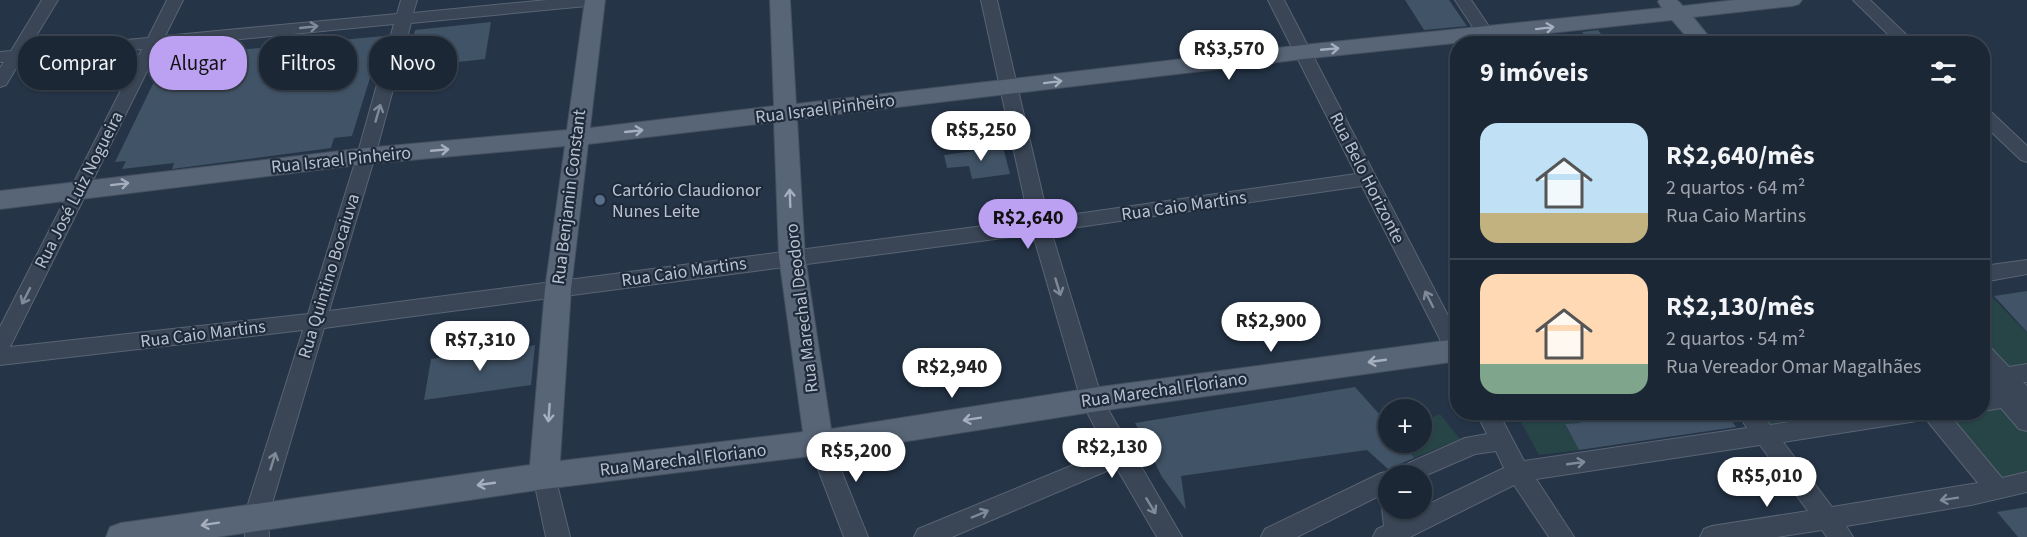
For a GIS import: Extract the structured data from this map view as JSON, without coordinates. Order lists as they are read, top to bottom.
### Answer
{
  "streets": {
    "main road": [
      "Rua Israel Pinheiro",
      "Rua Benjamin Constant",
      "Rua Marechal Deodoro",
      "Rua Marechal Floriano"
    ],
    "street": [
      "Rua Belo Horizonte",
      "Rua José Luiz Nogueira",
      "Rua Caio Martins",
      "Rua Quintino Bocaiuva"
    ]
  },
  "crossings": [
    ["Rua Israel Pinheiro", "Rua Belo Horizonte"],
    ["Rua Israel Pinheiro", "Rua José Luiz Nogueira"],
    ["Rua Israel Pinheiro", "Rua Benjamin Constant"],
    ["Rua Israel Pinheiro", "Rua Quintino Bocaiuva"],
    ["Rua Israel Pinheiro", "Rua Marechal Deodoro"],
    ["Rua Belo Horizonte", "Rua Caio Martins"],
    ["Rua Benjamin Constant", "Rua Caio Martins"],
    ["Rua Benjamin Constant", "Rua Marechal Floriano"],
    ["Rua Caio Martins", "Rua Quintino Bocaiuva"],
    ["Rua Caio Martins", "Rua Marechal Deodoro"],
    ["Rua Quintino Bocaiuva", "Rua Marechal Floriano"],
    ["Rua Marechal Deodoro", "Rua Marechal Floriano"]
  ],
  "one_way": [
    "Rua Israel Pinheiro",
    "Rua Belo Horizonte",
    "Rua José Luiz Nogueira",
    "Rua Quintino Bocaiuva",
    "Rua Marechal Floriano"
  ],
  "places": ["Cartório Claudionor Nunes Leite"],
  "page": {
    "price": [
      "R$3,570",
      "R$5,250",
      "R$2,640",
      "R$2,900",
      "R$7,310",
      "R$2,940",
      "R$2,130",
      "R$5,200",
      "R$5,010"
    ],
    "chip": [
      "Comprar",
      "Alugar",
      "Filtros",
      "Novo"
    ],
    "heading": "9 imóveis",
    "list": [
      {
        "name": "R$2,640/mês",
        "note": "2 quartos · 64 m² · Rua Caio Martins"
      },
      {
        "name": "R$2,130/mês",
        "note": "2 quartos · 54 m² · Rua Vereador Omar Magalhães"
      }
    ],
    "map_buttons": ["+", "−"]
  }
}
